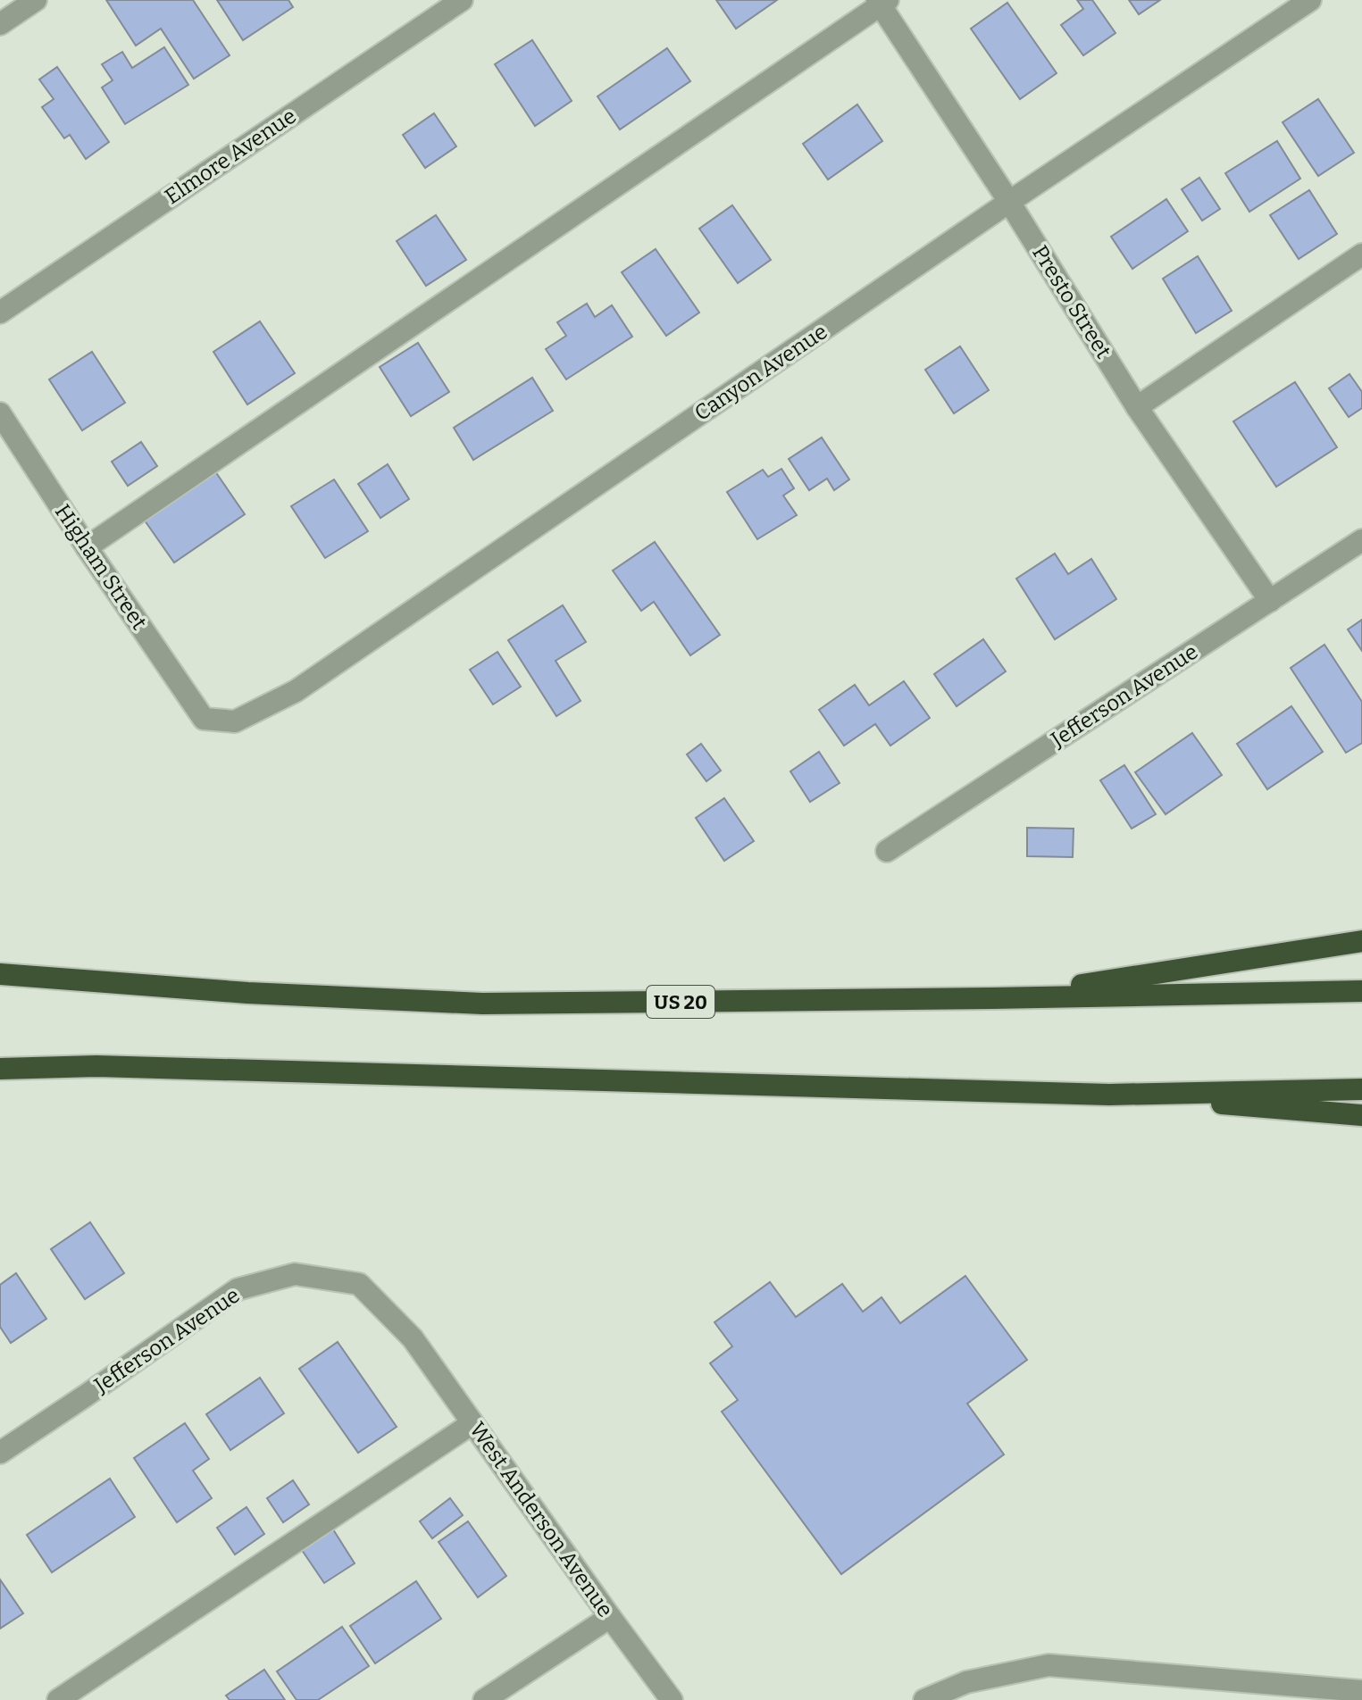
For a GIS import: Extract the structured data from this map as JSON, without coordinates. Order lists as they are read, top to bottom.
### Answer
{
  "streets": {
    "highway": ["US 20"],
    "street": [
      "Elmore Avenue",
      "Presto Street",
      "Canyon Avenue",
      "Higham Street",
      "Jefferson Avenue",
      "West Anderson Avenue"
    ]
  },
  "crossings": [
    ["Presto Street", "Canyon Avenue"],
    ["Presto Street", "Jefferson Avenue"],
    ["Canyon Avenue", "Higham Street"],
    ["Jefferson Avenue", "West Anderson Avenue"]
  ]
}
